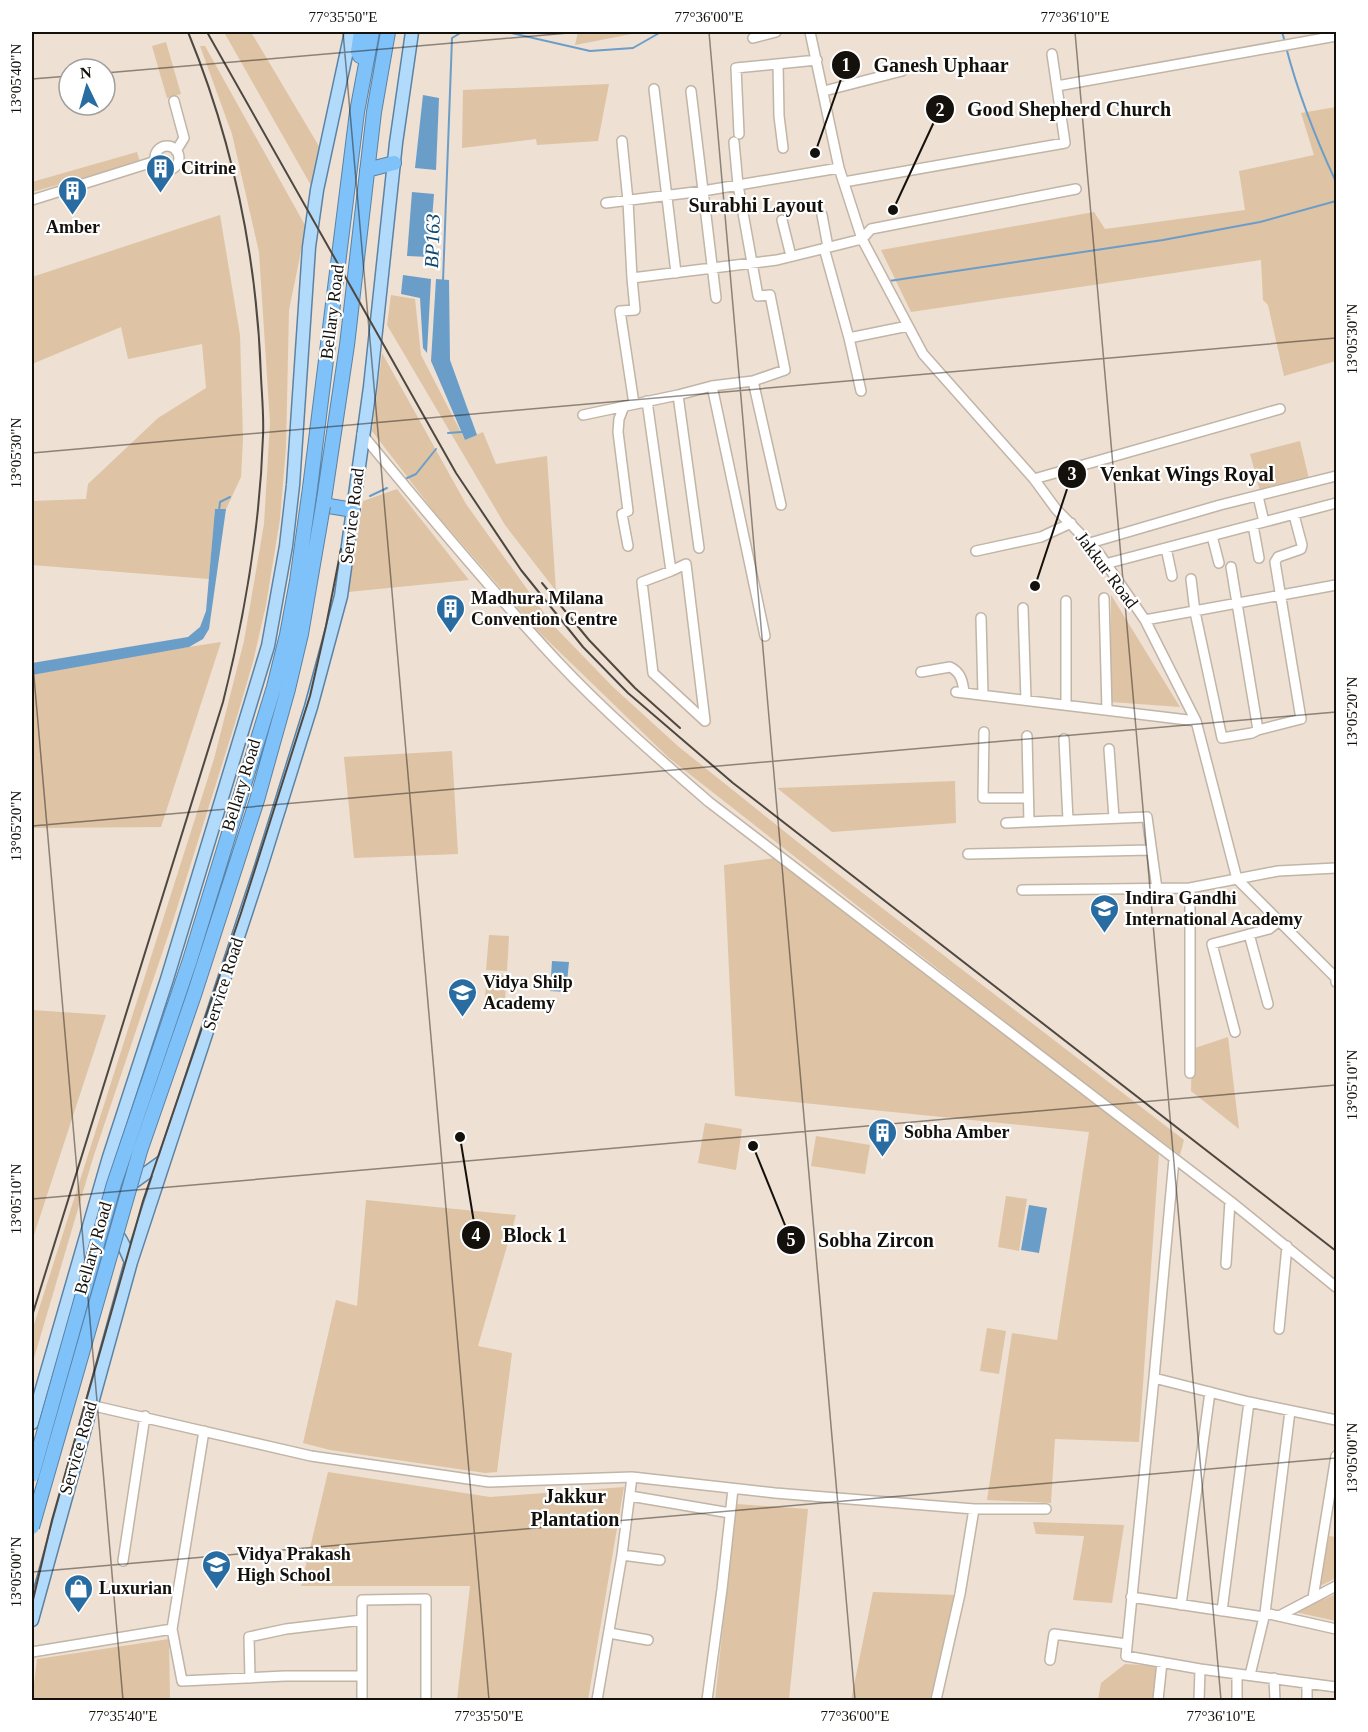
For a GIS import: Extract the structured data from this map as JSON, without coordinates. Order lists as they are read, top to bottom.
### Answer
{
  "streets": {
    "highway": ["Bellary Road"],
    "main road": ["Service Road"],
    "street": ["Jakkur Road"]
  },
  "districts": ["Surabhi Layout", "Jakkur Plantation"],
  "water": ["BP163"],
  "places": {
    "other": [
      "Ganesh Uphaar",
      "Good Shepherd Church",
      "Venkat Wings Royal",
      "Block 1",
      "Sobha Zircon"
    ],
    "building": [
      "Citrine",
      "Amber",
      "Madhura Milana Convention Centre",
      "Sobha Amber"
    ],
    "school or university": ["Indira Gandhi International Academy", "Vidya Shilp Academy", "Vidya Prakash High School"],
    "shop": ["Luxurian"]
  },
  "north": "top",
  "coordinates": [
    "77°35'50\"E",
    "77°36'00\"E",
    "77°36'10\"E",
    "13°05'40\"N",
    "13°05'30\"N",
    "13°05'20\"N",
    "13°05'10\"N",
    "13°05'00\"N",
    "77°35'40\"E"
  ]
}
